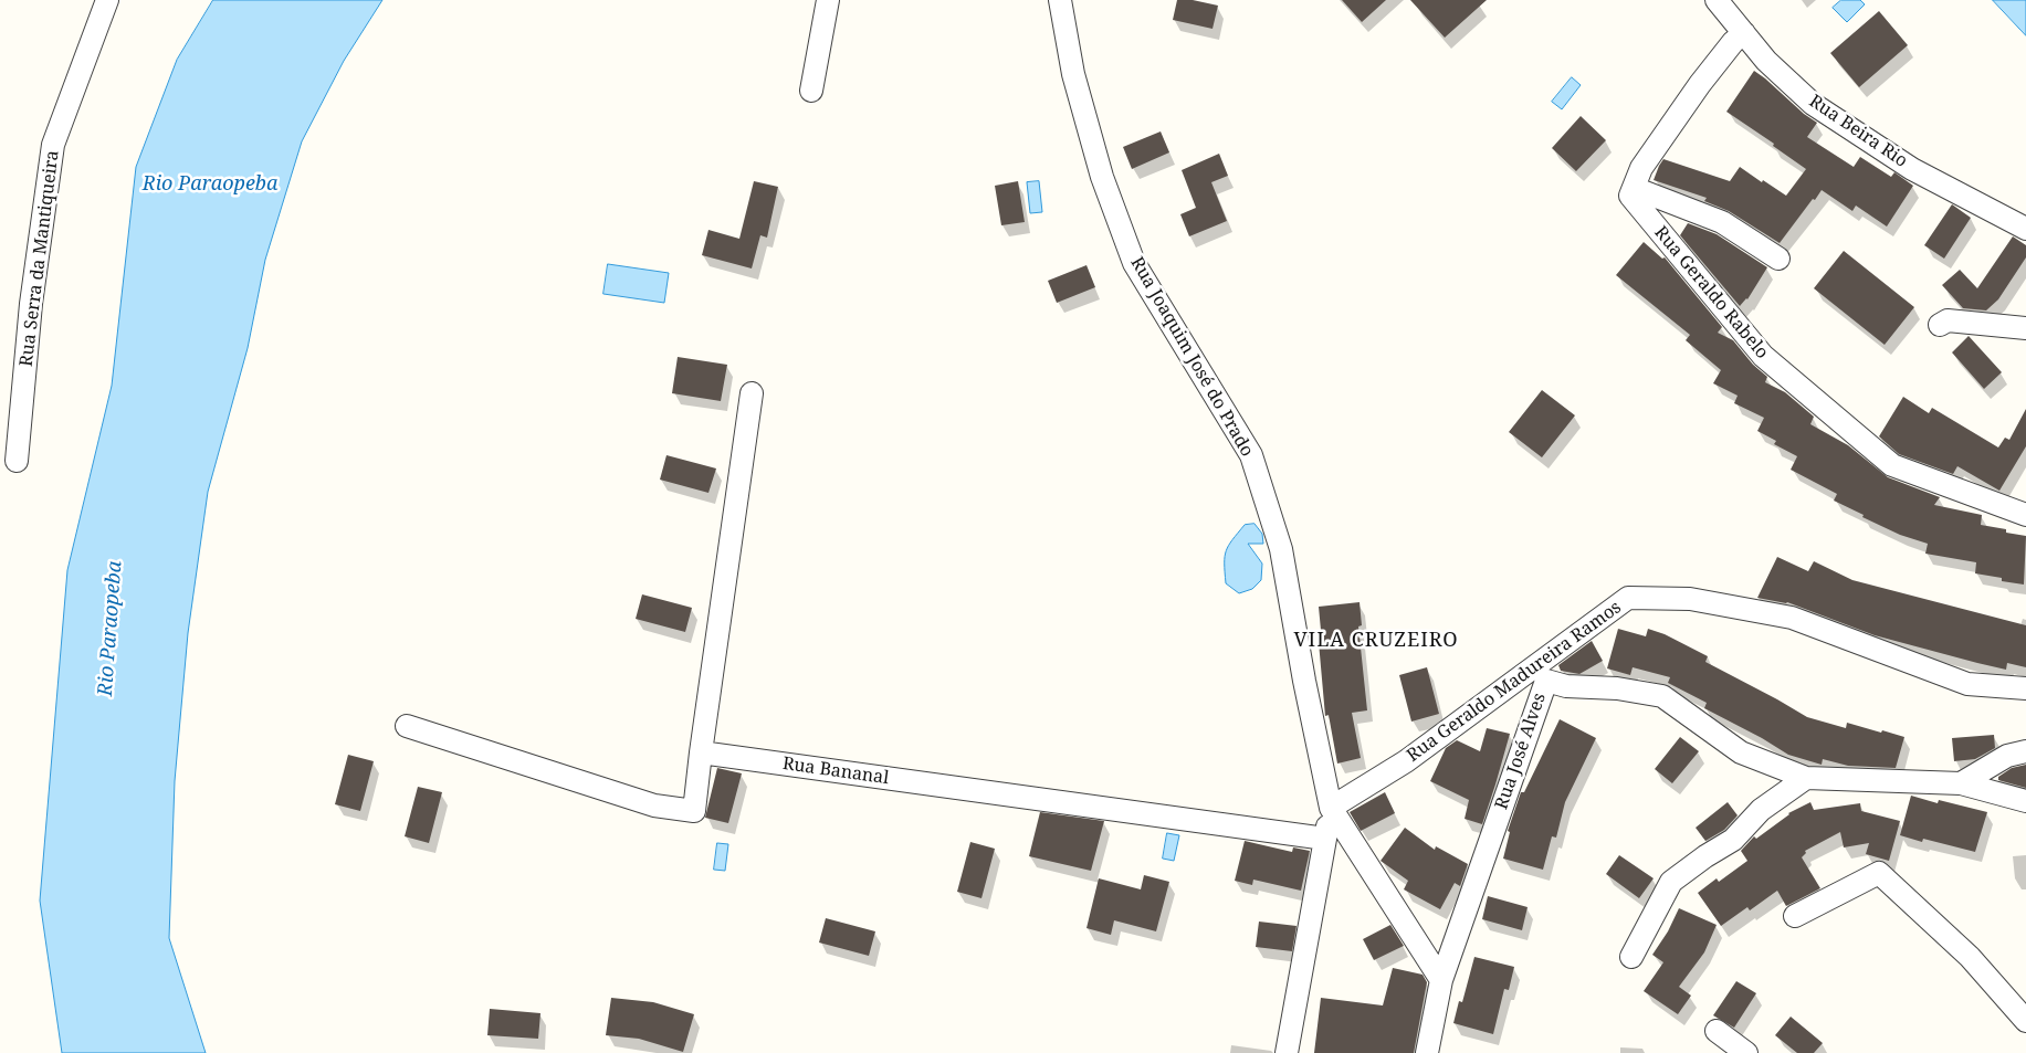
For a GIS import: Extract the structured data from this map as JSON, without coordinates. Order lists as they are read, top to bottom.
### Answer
{
  "streets": {
    "street": [
      "Rua Beira Rio",
      "Rua Serra da Mantiqueira",
      "Rua Geraldo Rabelo",
      "Rua Joaquim José do Prado",
      "Rua Geraldo Madureira Ramos",
      "Rua José Alves",
      "Rua Bananal"
    ]
  },
  "crossings": [
    ["Rua Joaquim José do Prado", "Rua Geraldo Madureira Ramos"],
    ["Rua Joaquim José do Prado", "Rua José Alves"]
  ],
  "districts": ["VILA CRUZEIRO"],
  "water": ["Rio Paraopeba"]
}
